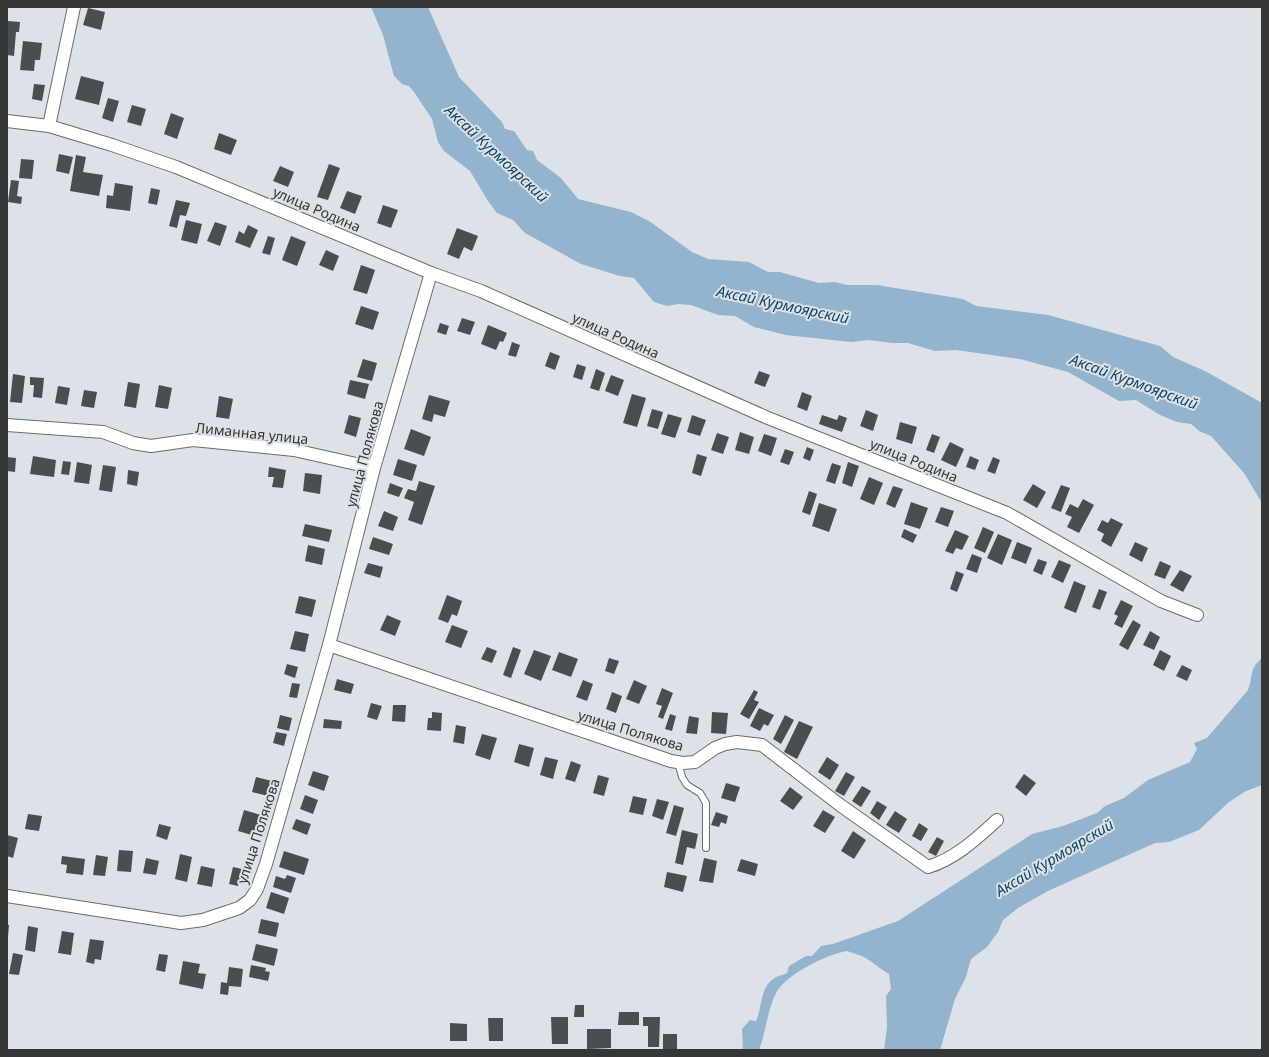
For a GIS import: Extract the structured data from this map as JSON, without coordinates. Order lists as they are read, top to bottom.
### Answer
{
  "streets": {
    "street": ["улица Родина", "Лиманная улица", "улица Полякова"]
  },
  "crossings": [
    ["улица Родина", "улица Полякова"],
    ["Лиманная улица", "улица Полякова"]
  ],
  "water": ["Аксай Курмоярский"]
}
